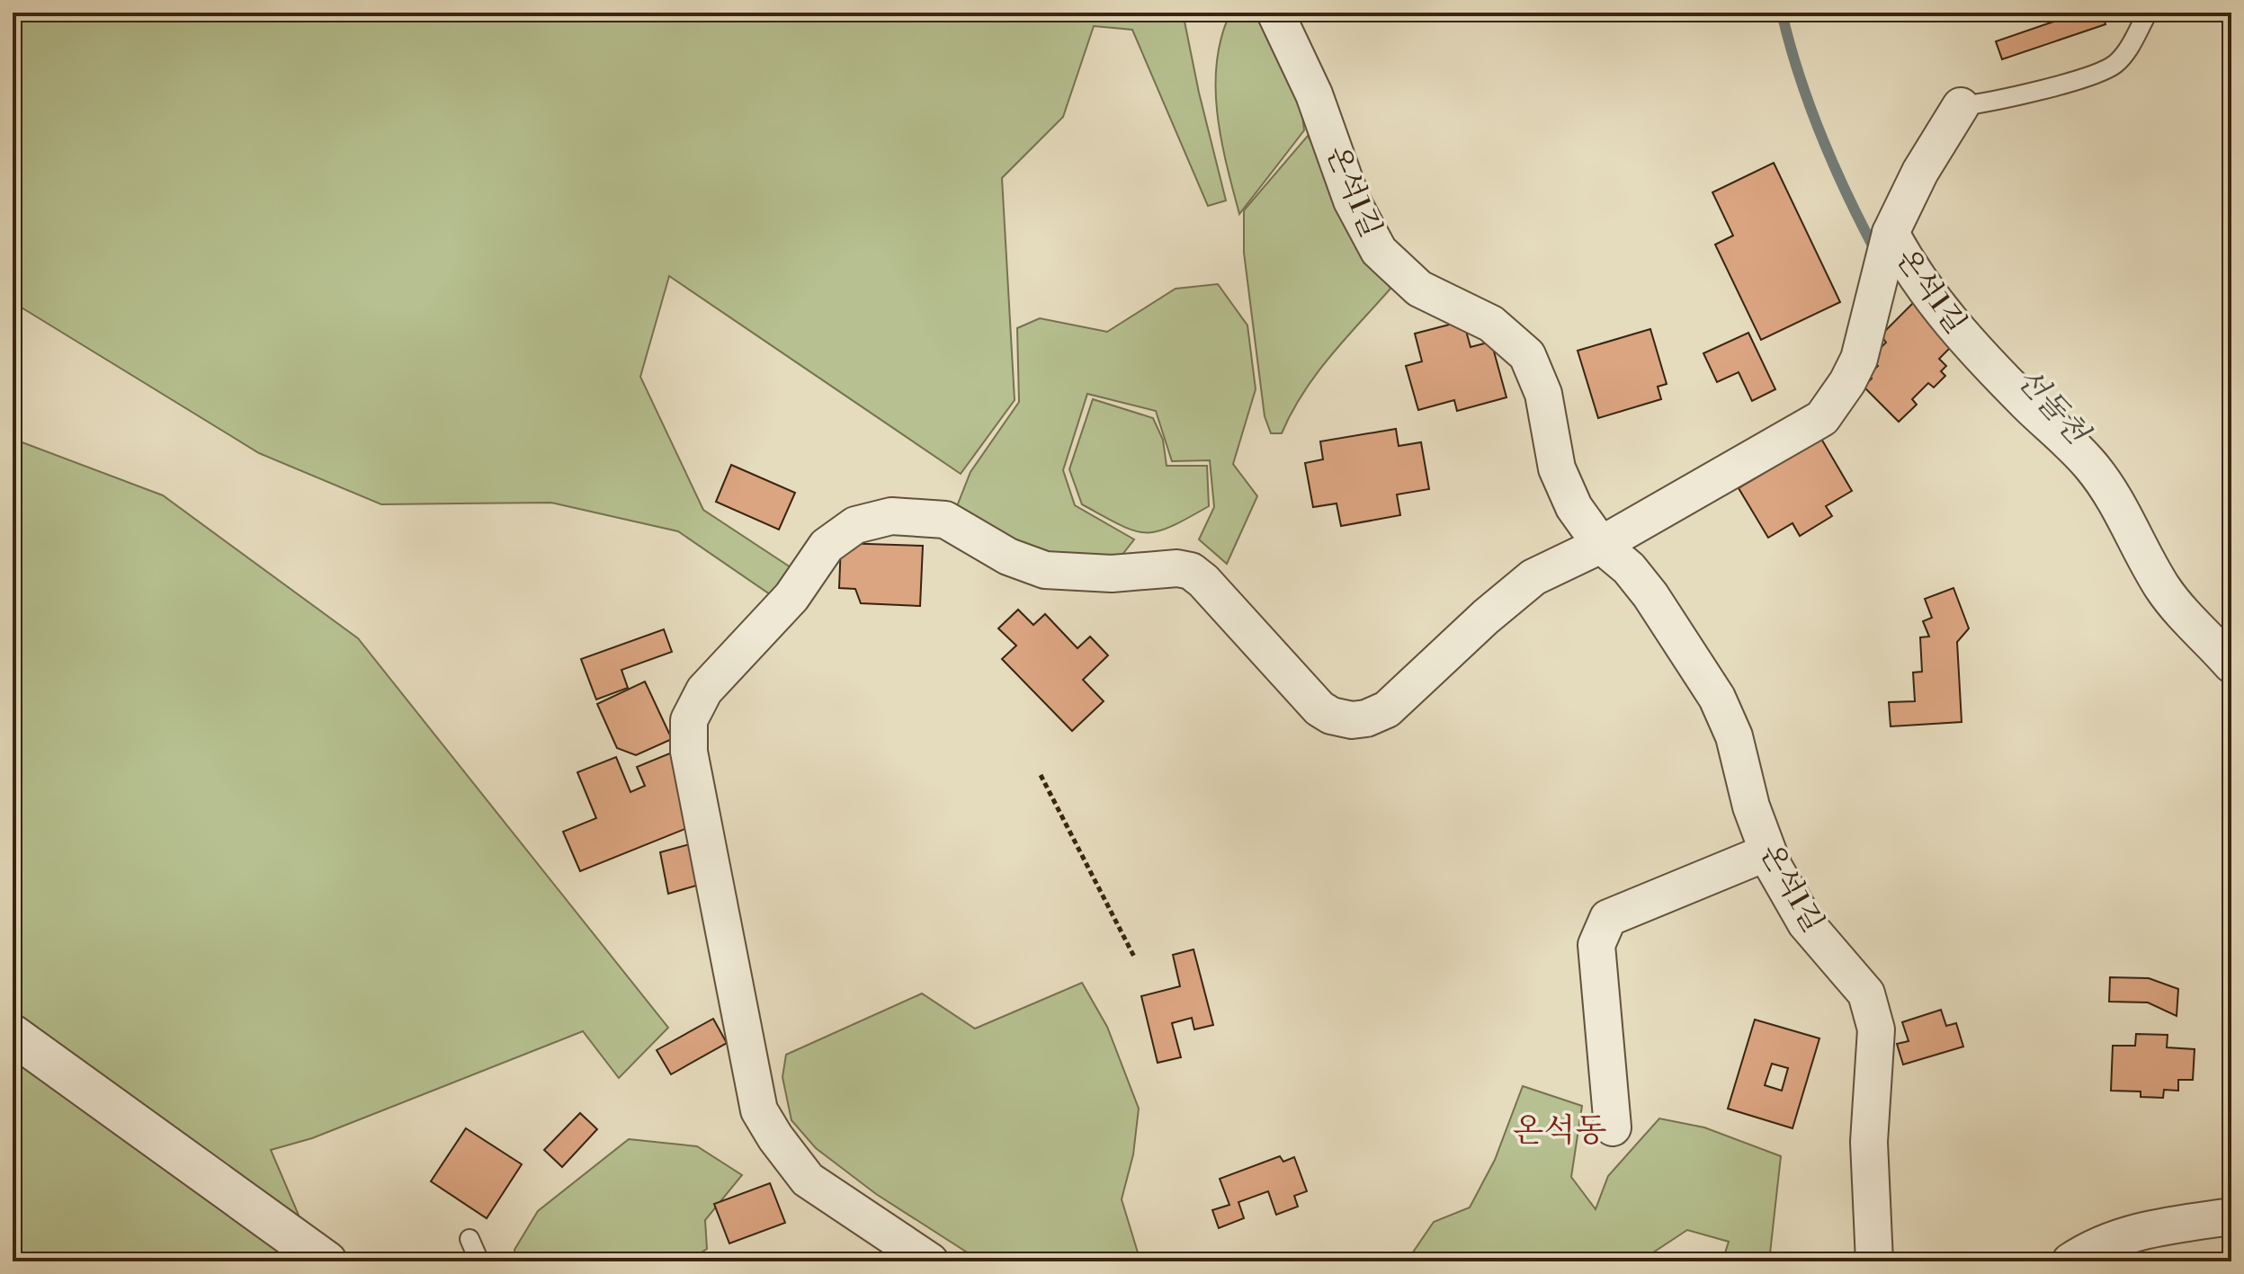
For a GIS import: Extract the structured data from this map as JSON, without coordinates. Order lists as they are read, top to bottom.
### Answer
{
  "streets": {
    "street": ["온석1길"]
  },
  "districts": ["온석동"],
  "water": ["선돌천"]
}
